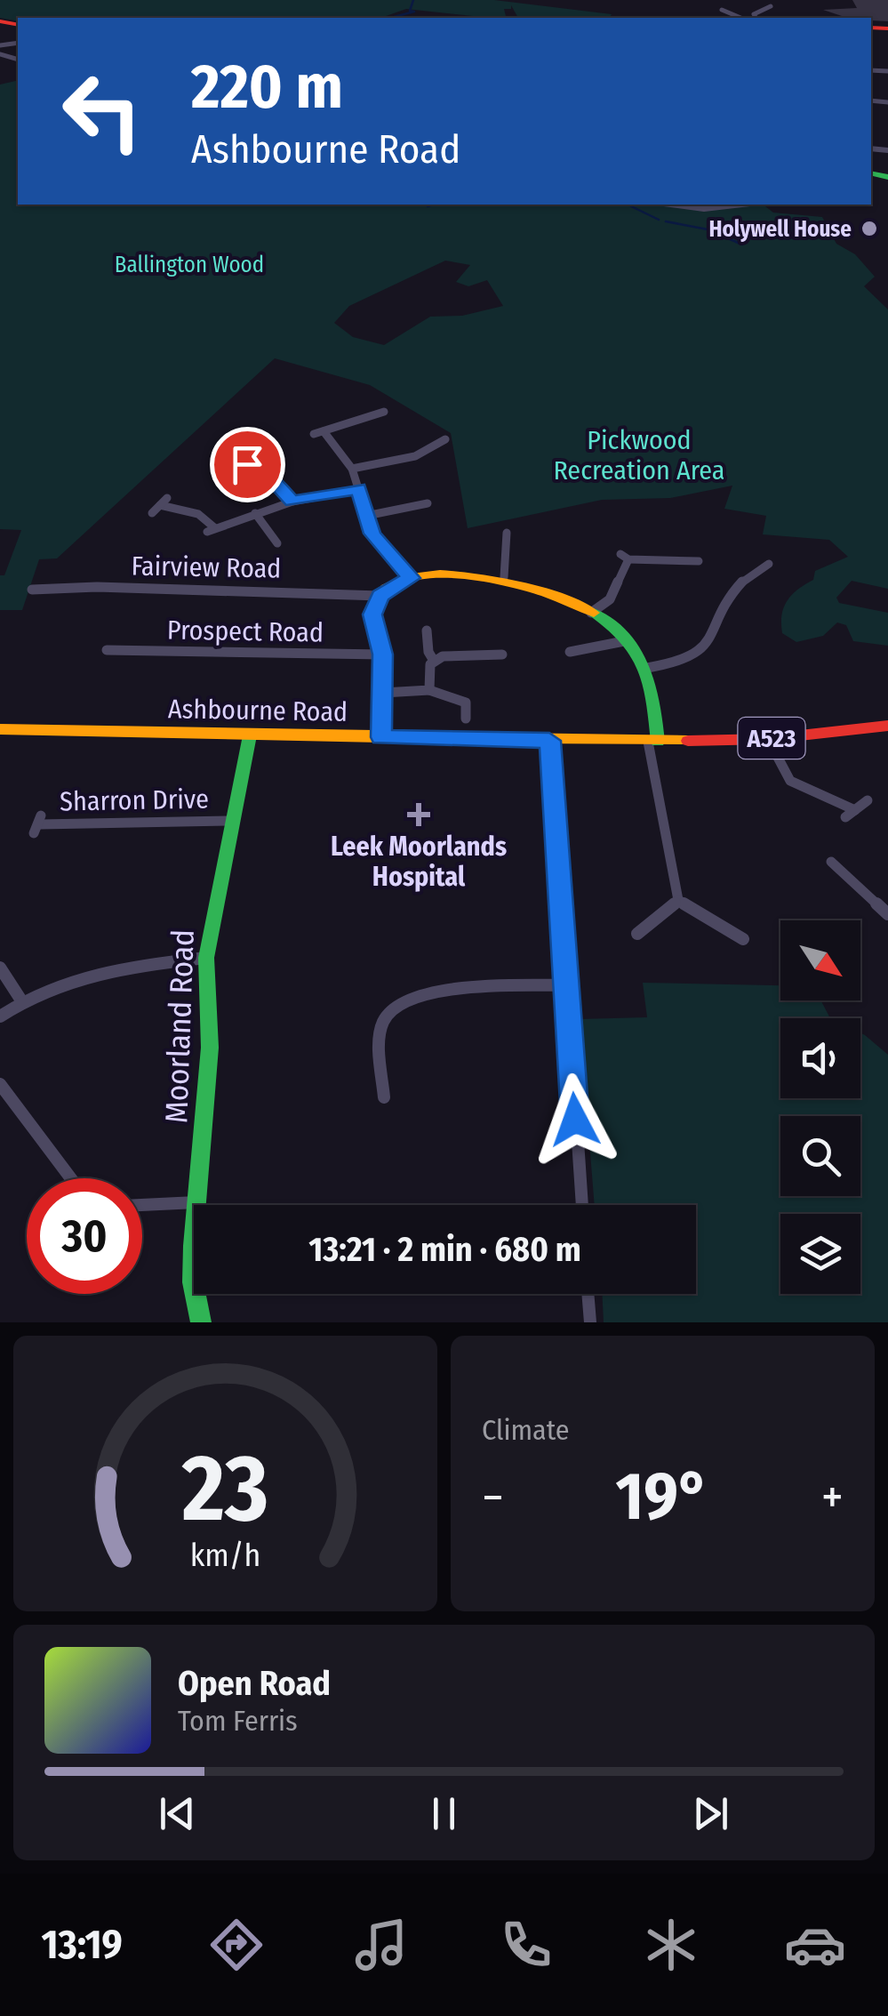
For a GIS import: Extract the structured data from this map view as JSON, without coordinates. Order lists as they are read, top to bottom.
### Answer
{
  "streets": {
    "main road": ["Ashbourne Road", "A523", "Moorland Road"],
    "street": ["Fairview Road", "Prospect Road", "Sharron Drive"]
  },
  "crossings": [
    ["Ashbourne Road", "Moorland Road"],
    ["Sharron Drive", "Moorland Road"]
  ],
  "parks": ["Ballington Wood", "Pickwood Recreation Area"],
  "places": {
    "other": ["Holywell House"],
    "health": ["Leek Moorlands Hospital"]
  },
  "north": "bottom right",
  "page": {
    "turn": ["220 m", "Ashbourne Road"],
    "limit": "30",
    "trip": "13:21 · 2 min · 680 m",
    "tile": "Climate",
    "heat": ["−", "19°", "+"],
    "song": ["Open Road", "Tom Ferris"],
    "tabs": "13:19",
    "gauge": ["23", "km/h"]
  }
}
